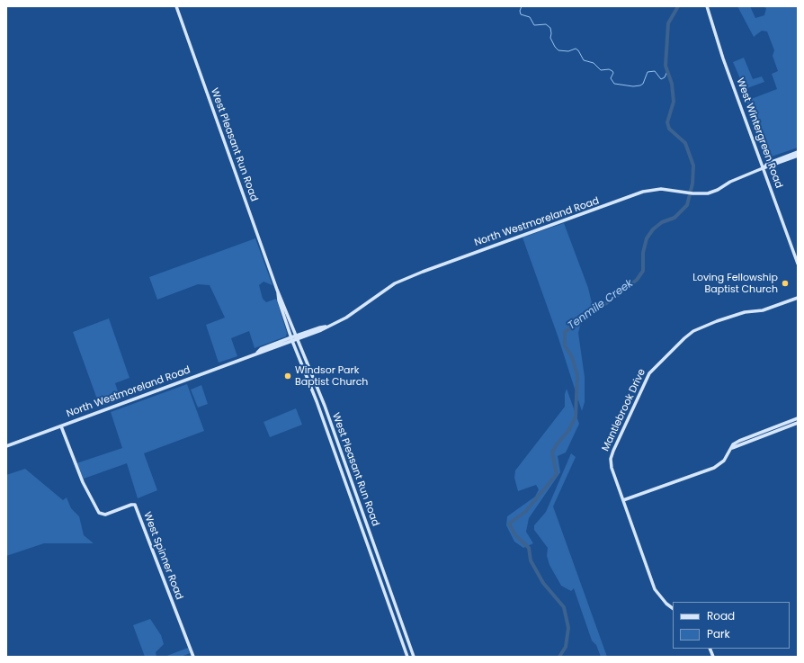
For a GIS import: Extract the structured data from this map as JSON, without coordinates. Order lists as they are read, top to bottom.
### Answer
{
  "streets": {
    "main road": [
      "West Wintergreen Road",
      "West Pleasant Run Road",
      "North Westmoreland Road",
      "Mantlebrook Drive",
      "West Spinner Road"
    ]
  },
  "crossings": [
    ["West Wintergreen Road", "North Westmoreland Road"],
    ["West Pleasant Run Road", "North Westmoreland Road"],
    ["North Westmoreland Road", "West Spinner Road"]
  ],
  "water": ["Tenmile Creek"],
  "places": ["Loving Fellowship Baptist Church", "Windsor Park Baptist Church"],
  "legend": ["Road", "Park"]
}
